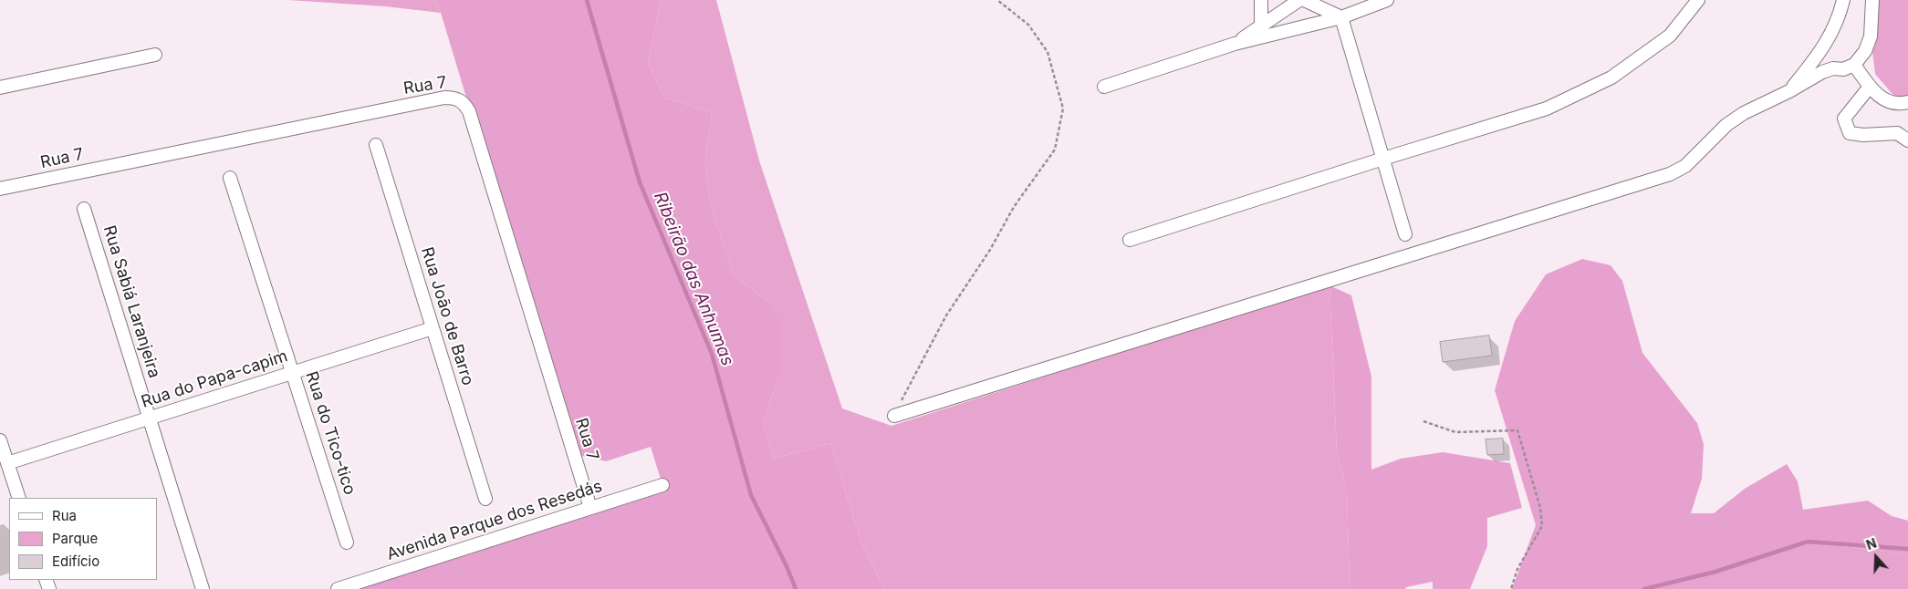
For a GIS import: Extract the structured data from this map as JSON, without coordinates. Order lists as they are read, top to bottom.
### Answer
{
  "streets": {
    "street": [
      "Rua 7",
      "Rua Sabiá Laranjeira",
      "Rua João de Barro",
      "Rua do Papa-capim",
      "Rua do Tico-tico",
      "Avenida Parque dos Resedás"
    ]
  },
  "crossings": [
    ["Rua 7", "Avenida Parque dos Resedás"],
    ["Rua Sabiá Laranjeira", "Rua do Papa-capim"],
    ["Rua João de Barro", "Rua do Papa-capim"],
    ["Rua do Papa-capim", "Rua do Tico-tico"]
  ],
  "water": ["Ribeirão das Anhumas"],
  "legend": ["Rua", "Parque", "Edifício"],
  "north": "top"
}
